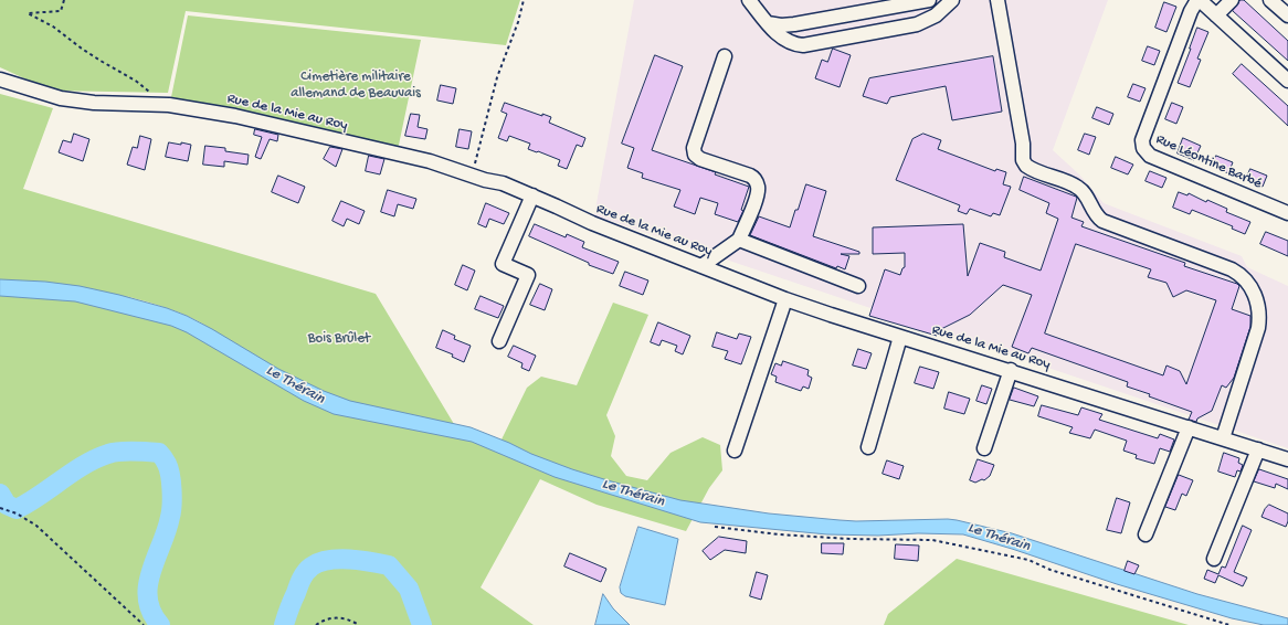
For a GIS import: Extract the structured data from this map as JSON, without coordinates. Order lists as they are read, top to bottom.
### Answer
{
  "streets": {
    "street": ["Rue de la Mie au Roy", "Rue Léontine Barbé"]
  },
  "water": ["Le Thérain"],
  "parks": ["Cimetière militaire allemand de Beauvais", "Bois Brûlet"]
}
